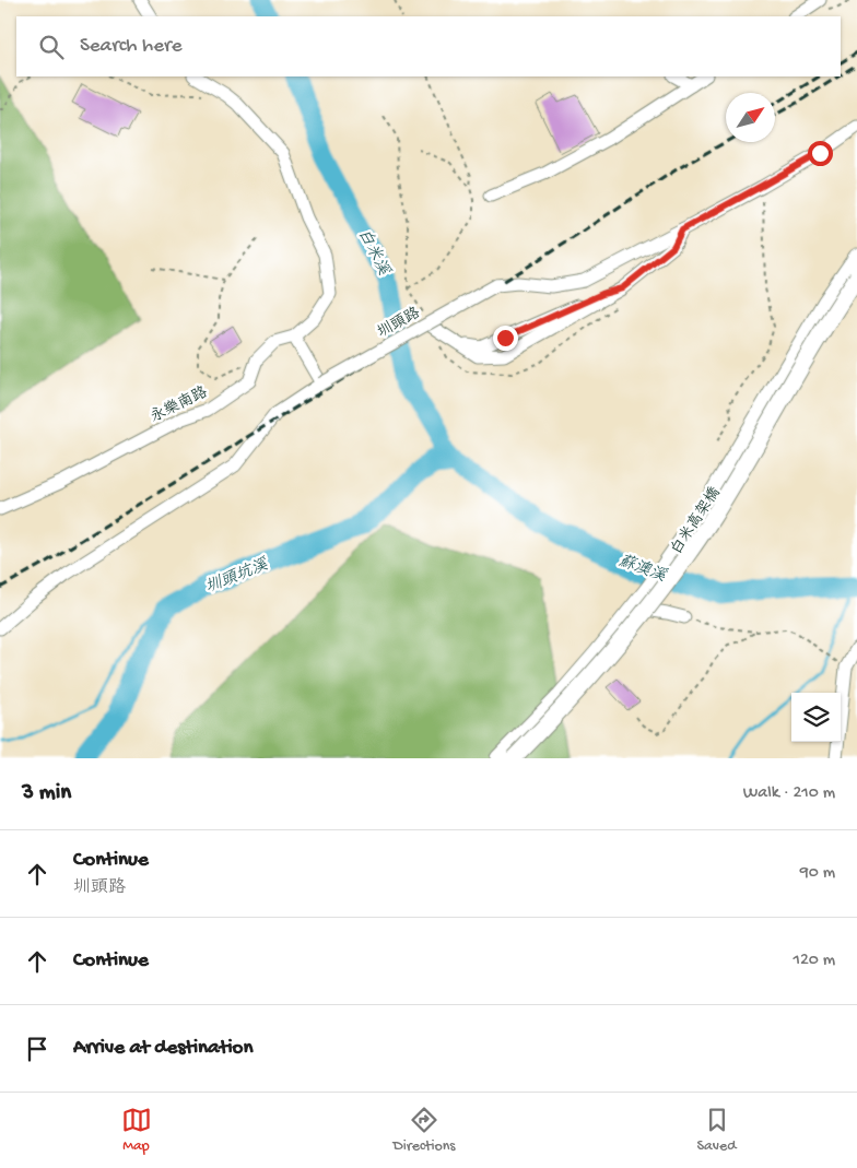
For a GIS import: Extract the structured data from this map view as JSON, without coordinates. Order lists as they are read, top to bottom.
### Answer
{
  "streets": {
    "main road": ["白米高架橋"],
    "street": ["圳頭路", "永樂南路"]
  },
  "water": ["白米溪", "蘇澳溪", "圳頭坑溪"],
  "north": "top right",
  "page": {
    "search": "Search here",
    "heading": ["3 min", "Walk · 210 m"],
    "list": [
      ["Continue", "圳頭路", "90 m"],
      ["Continue", "120 m"],
      "Arrive at destination"
    ],
    "nav": ["Map", "Directions", "Saved"]
  }
}
